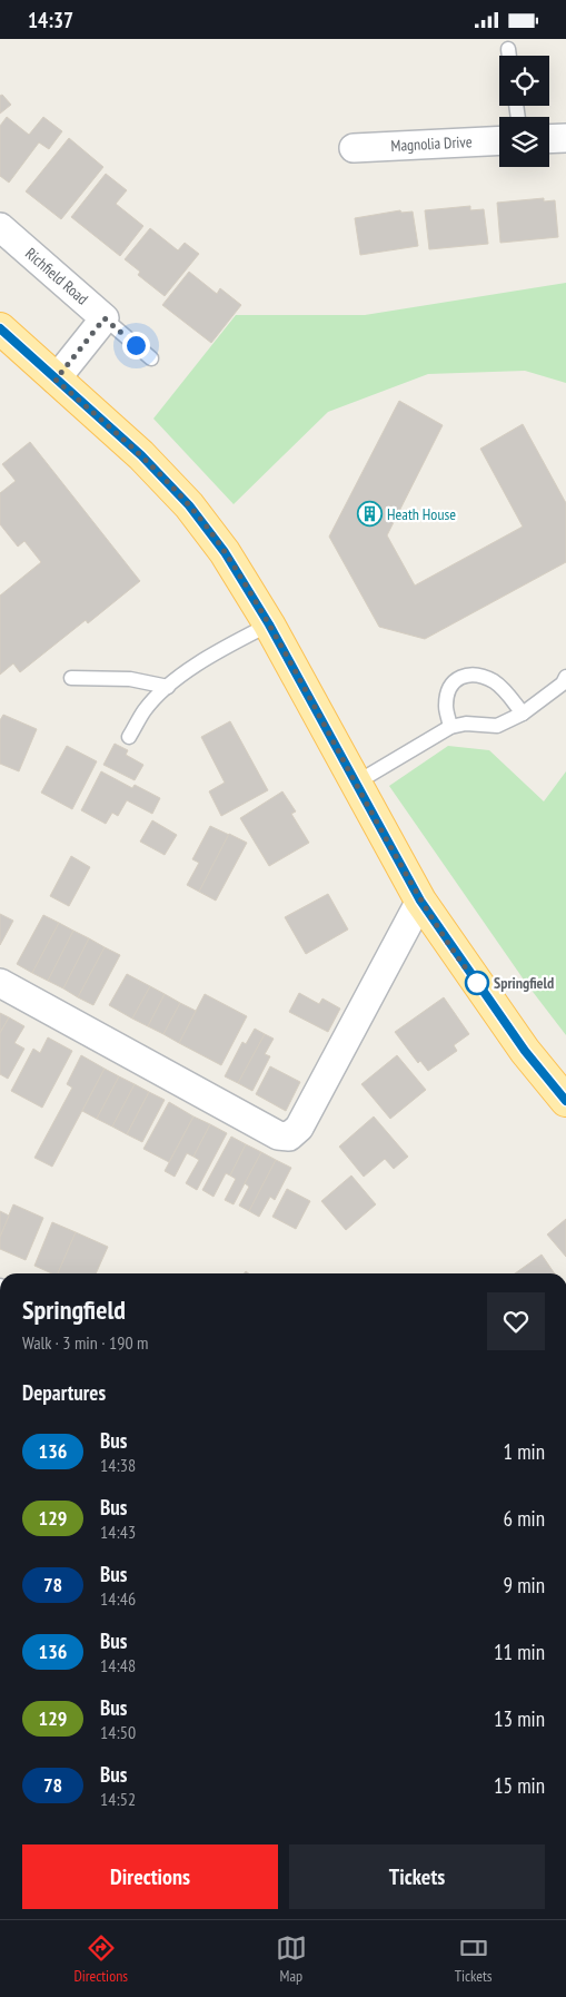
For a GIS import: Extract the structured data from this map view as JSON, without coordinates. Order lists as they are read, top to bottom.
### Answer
{
  "streets": {
    "street": ["Magnolia Drive", "Richfield Road"]
  },
  "places": {
    "building": ["Heath House"],
    "other": ["Springfield"]
  },
  "lines": ["bus line 136"],
  "page": {
    "status": "14:37",
    "heading": [
      ["Springfield", "Walk · 3 min · 190 m"],
      "Departures"
    ],
    "list": [
      {
        "mark": "136",
        "name": "Bus",
        "note": "14:38",
        "value": "1 min"
      },
      {
        "mark": "129",
        "name": "Bus",
        "note": "14:43",
        "value": "6 min"
      },
      {
        "mark": "78",
        "name": "Bus",
        "note": "14:46",
        "value": "9 min"
      },
      {
        "mark": "136",
        "name": "Bus",
        "note": "14:48",
        "value": "11 min"
      },
      {
        "mark": "129",
        "name": "Bus",
        "note": "14:50",
        "value": "13 min"
      },
      {
        "mark": "78",
        "name": "Bus",
        "note": "14:52",
        "value": "15 min"
      }
    ],
    "buttons": ["Directions", "Tickets"],
    "tabs": ["Directions", "Map", "Tickets"]
  }
}
